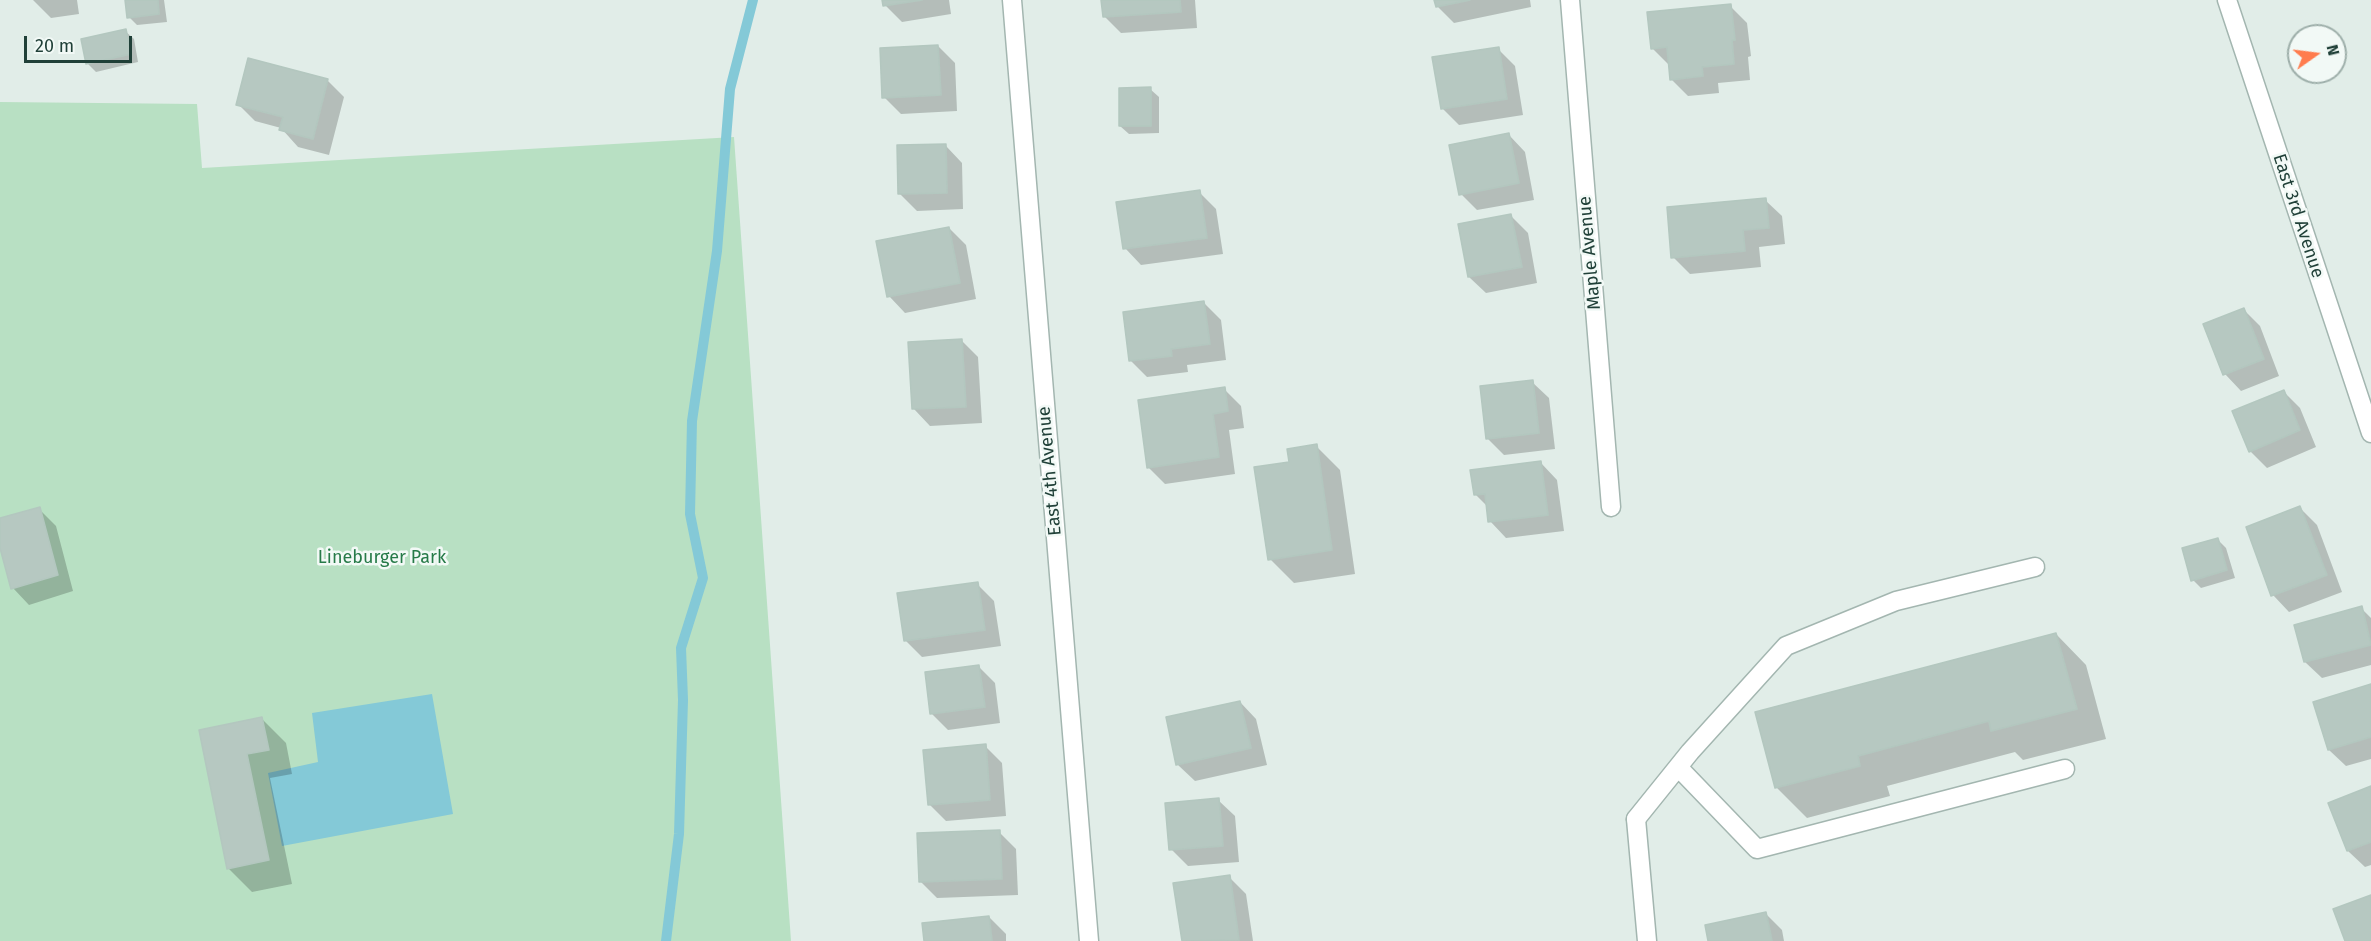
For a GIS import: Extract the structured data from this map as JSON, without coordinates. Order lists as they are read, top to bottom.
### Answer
{
  "streets": {
    "street": ["East 3rd Avenue", "Maple Avenue", "East 4th Avenue"]
  },
  "parks": ["Lineburger Park"],
  "scale_bar": "20 m",
  "north": "right"
}
